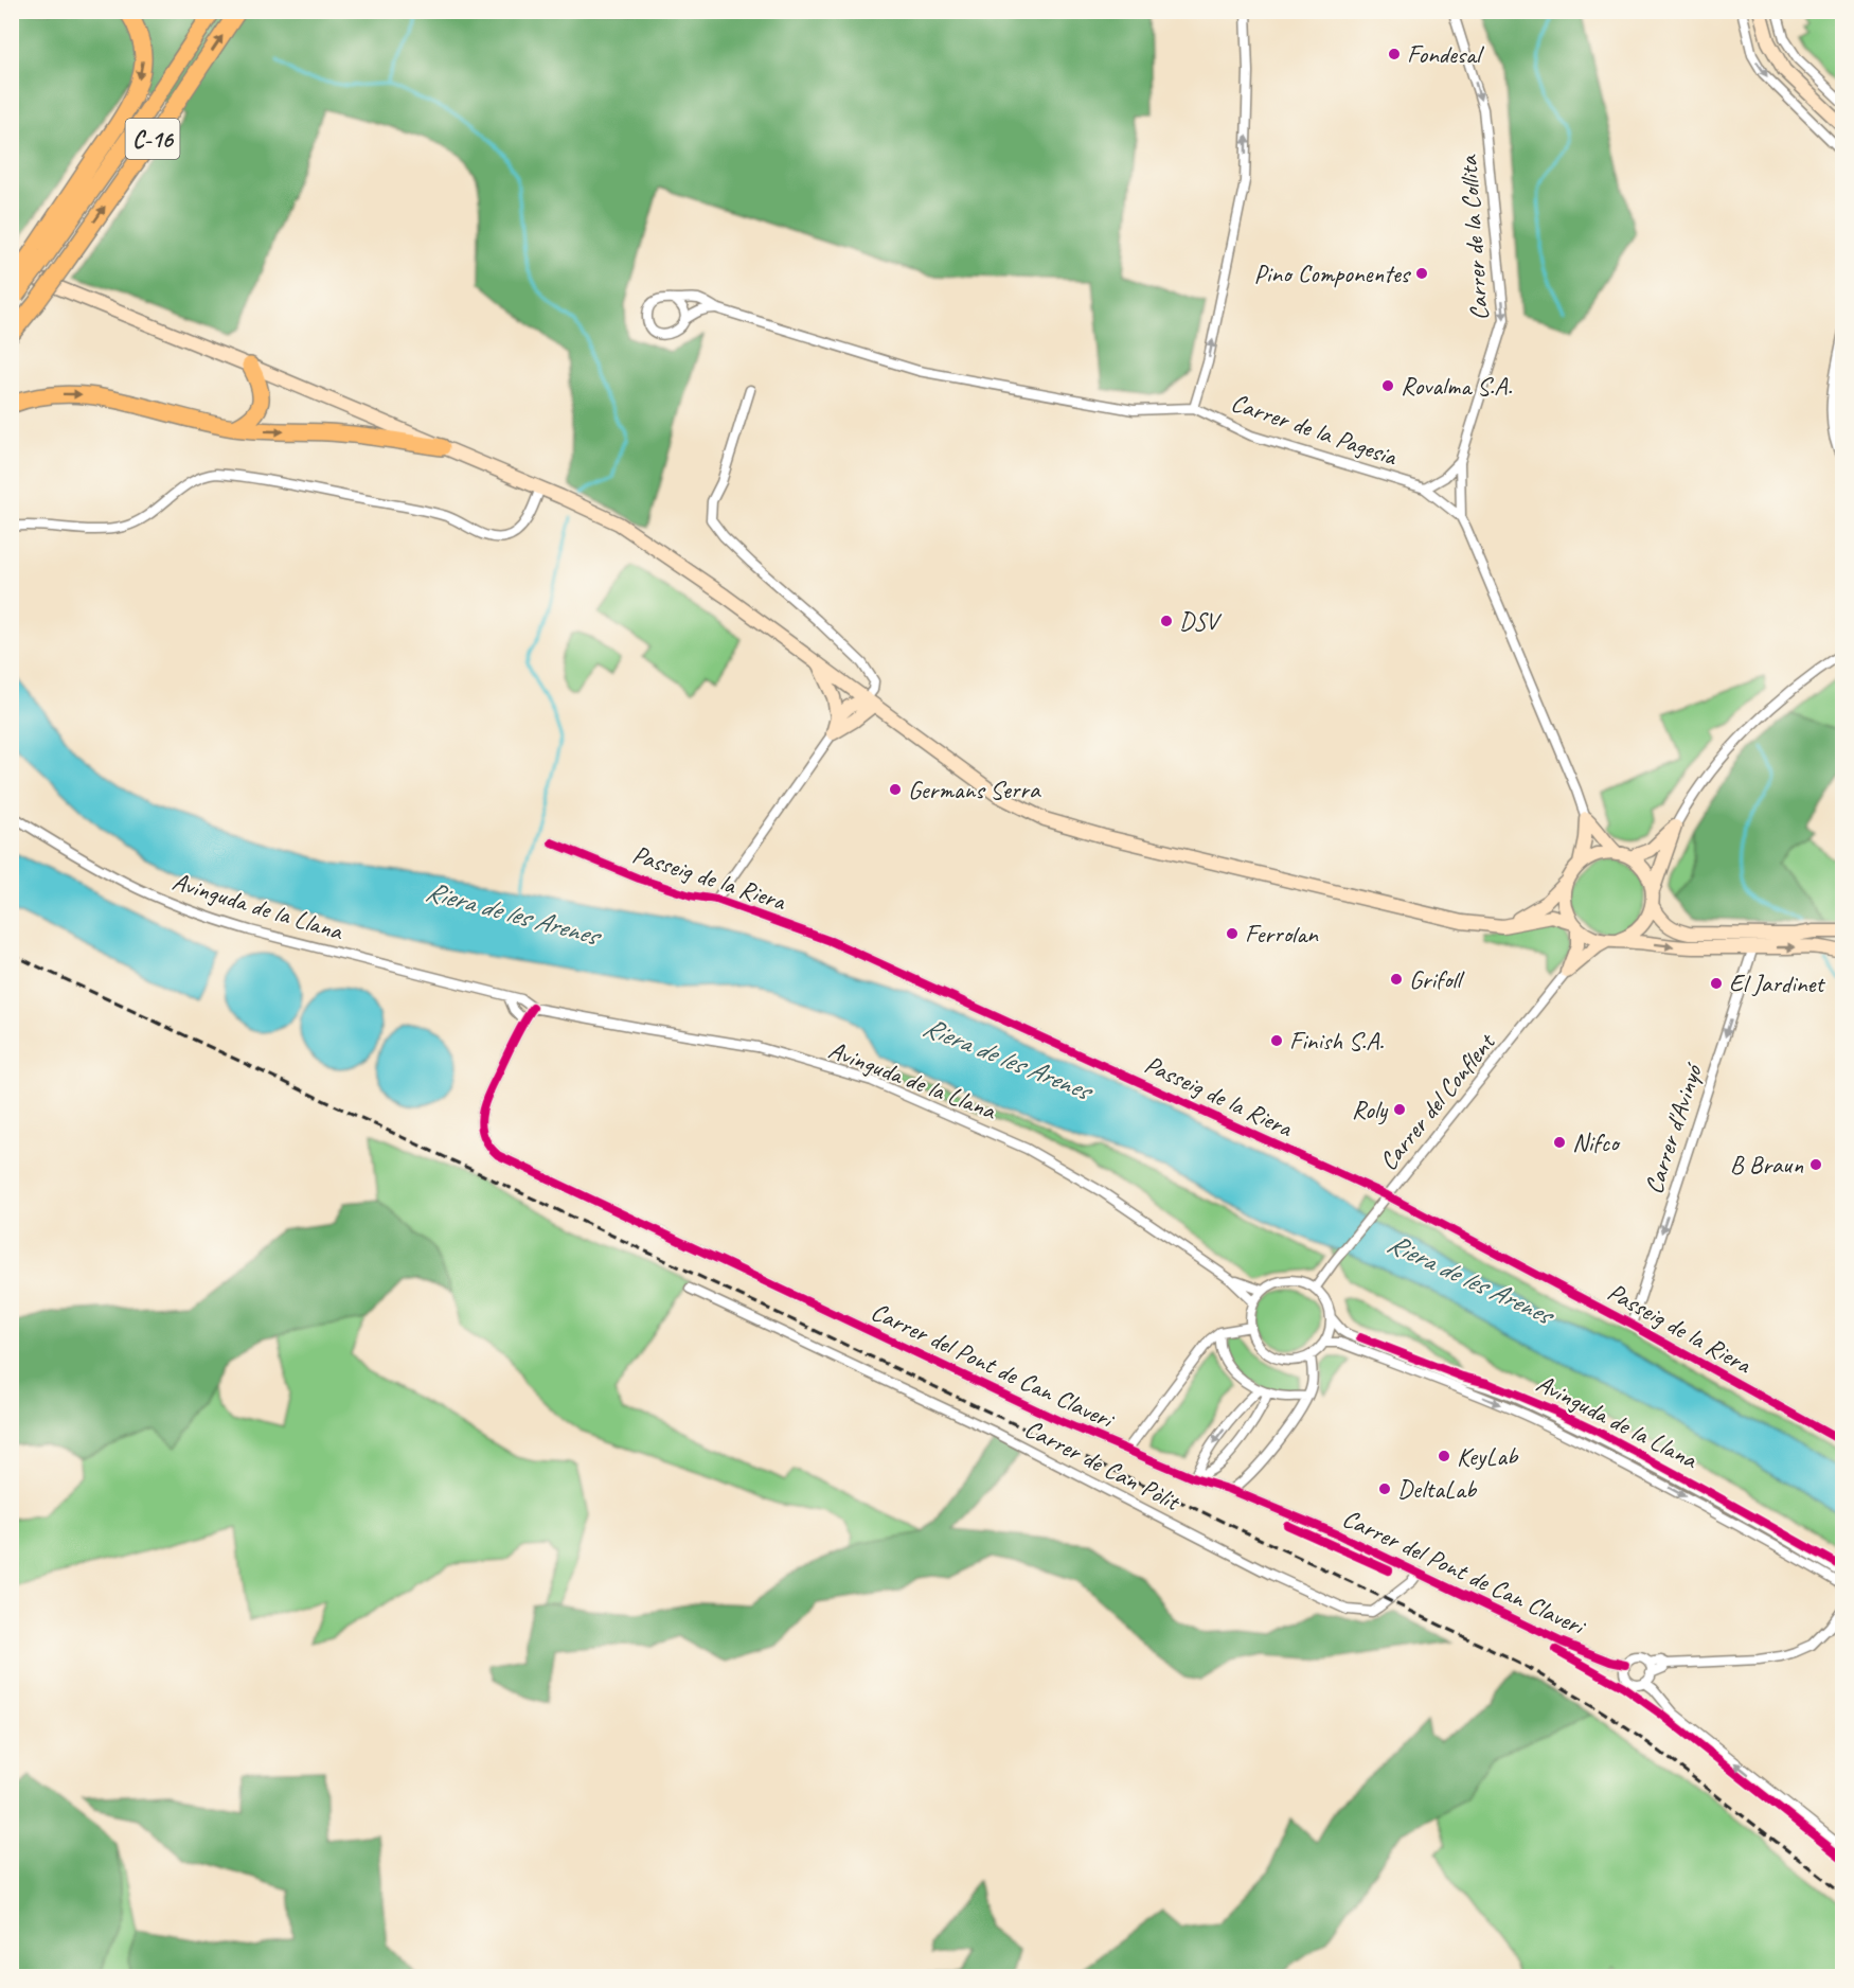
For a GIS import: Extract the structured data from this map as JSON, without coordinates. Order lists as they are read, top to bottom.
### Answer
{
  "streets": {
    "highway": ["C-16"],
    "street": [
      "Carrer de la Collita",
      "Carrer de la Pagesia",
      "Passeig de la Riera",
      "Avinguda de la Llana",
      "Carrer del Conflent",
      "Carrer d'Avinyó",
      "Carrer del Pont de Can Claveri",
      "Carrer de Can Pòlit"
    ]
  },
  "crossings": [
    ["Carrer de la Collita", "Carrer de la Pagesia"],
    ["Passeig de la Riera", "Carrer del Conflent"],
    ["Passeig de la Riera", "Carrer d'Avinyó"],
    ["Avinguda de la Llana", "Carrer del Conflent"],
    ["Avinguda de la Llana", "Carrer del Pont de Can Claveri"],
    ["Carrer del Pont de Can Claveri", "Carrer de Can Pòlit"]
  ],
  "one_way": ["Carrer de la Collita", "Carrer d'Avinyó"],
  "water": ["Riera de les Arenes"],
  "places": [
    "Fondesal",
    "Pino Componentes",
    "Rovalma S.A.",
    "DSV",
    "Germans Serra",
    "Ferrolan",
    "Grifoll",
    "El Jardinet",
    "Finish S.A.",
    "Roly",
    "Nifco",
    "B Braun",
    "KeyLab",
    "DeltaLab"
  ]
}
